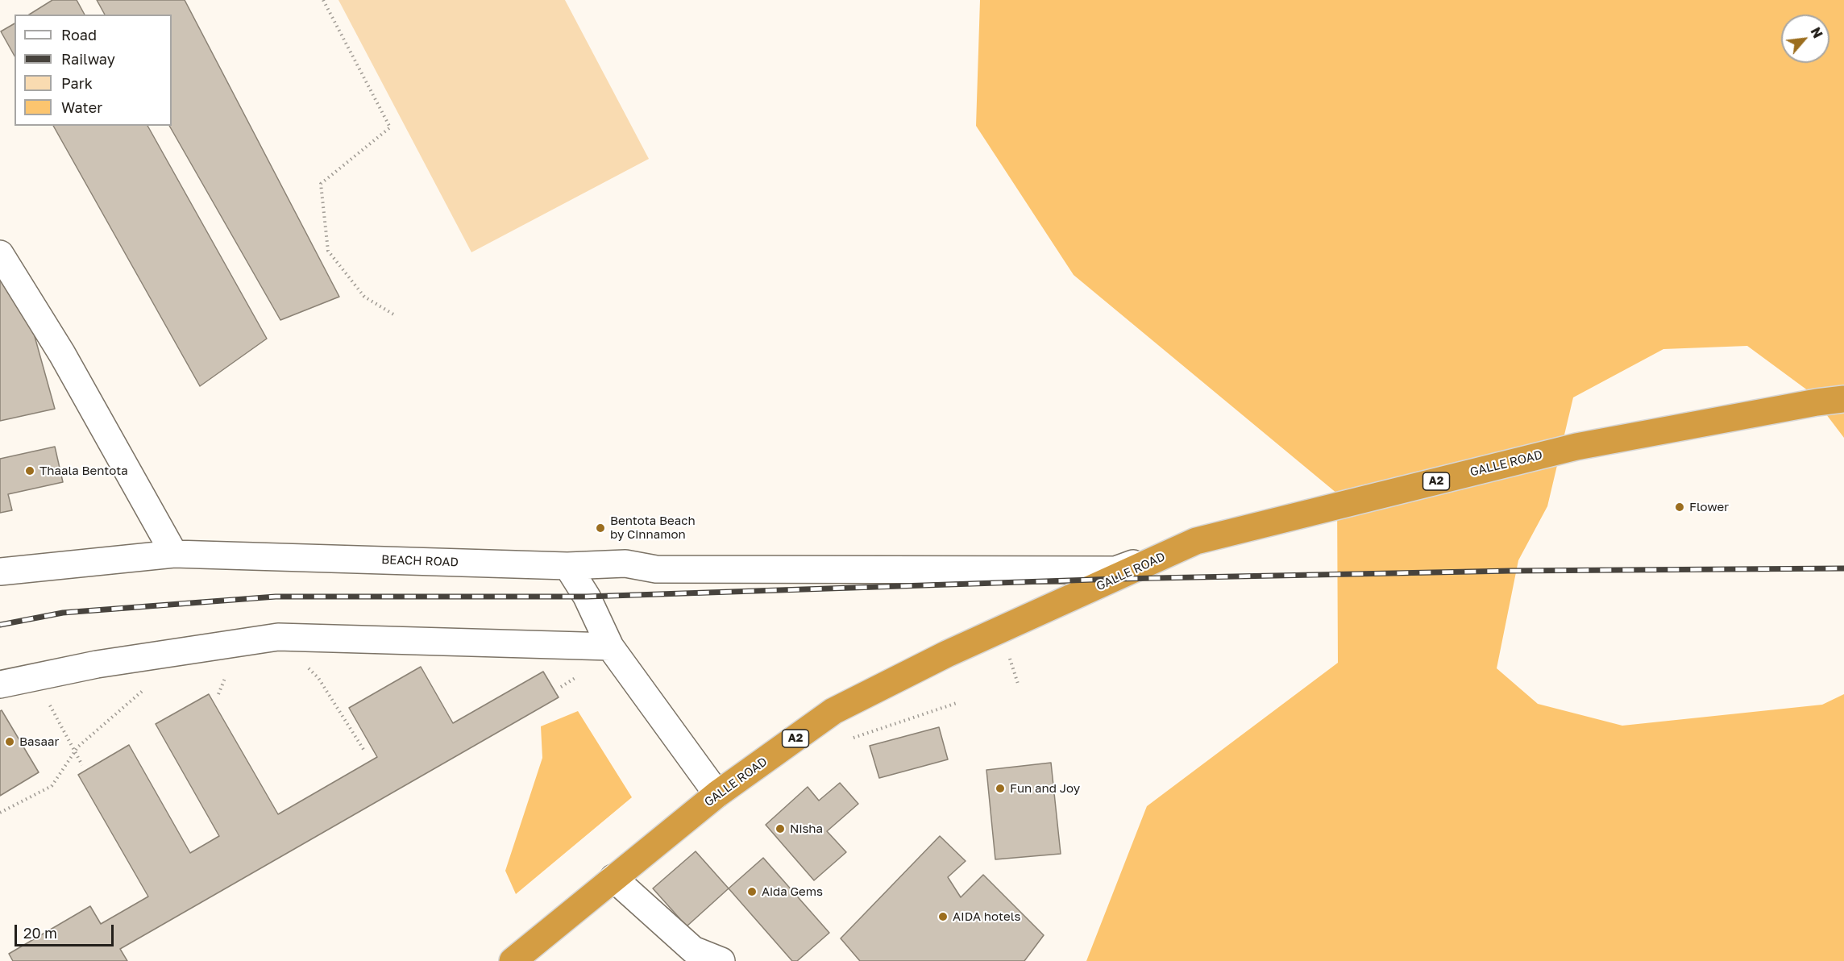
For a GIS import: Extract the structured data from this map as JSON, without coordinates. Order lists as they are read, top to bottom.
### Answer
{
  "streets": {
    "highway": ["GALLE ROAD", "A2"],
    "street": ["BEACH ROAD"]
  },
  "crossings": [
    ["GALLE ROAD", "BEACH ROAD"]
  ],
  "places": [
    "Thaala Bentota",
    "Flower",
    "Bentota Beach by Cinnamon",
    "Basaar",
    "Fun and Joy",
    "Nisha",
    "Aida Gems",
    "AIDA hotels"
  ],
  "legend": [
    "Road",
    "Railway",
    "Park",
    "Water"
  ],
  "scale_bar": "20 m",
  "north": "top right"
}
